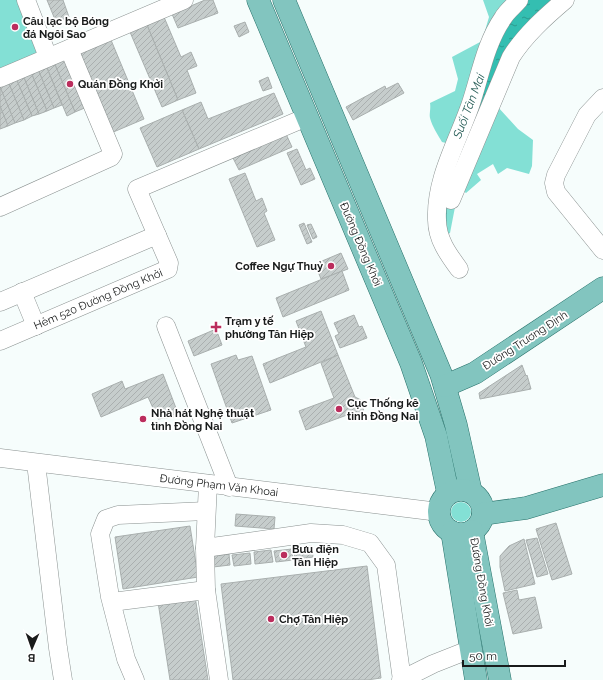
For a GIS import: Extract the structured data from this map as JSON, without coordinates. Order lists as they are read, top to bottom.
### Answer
{
  "streets": {
    "main road": ["Đường Đồng Khởi", "Đường Trương Định"],
    "street": ["Hẻm 520 Đường Đồng Khởi", "Đường Phạm Văn Khoai"]
  },
  "crossings": [
    ["Đường Đồng Khởi", "Hẻm 520 Đường Đồng Khởi"],
    ["Đường Đồng Khởi", "Đường Phạm Văn Khoai"]
  ],
  "water": ["Suối Tân Mai"],
  "places": {
    "other": [
      "Câu lạc bộ Bóng đá Ngôi Sao",
      "Quán Đồng Khởi",
      "Coffee Ngự Thuỷ",
      "Cục Thống kê tỉnh Đồng Nai",
      "Nhà hát Nghệ thuật tỉnh Đồng Nai",
      "Bưu điện Tân Hiệp",
      "Chợ Tân Hiệp"
    ],
    "health": ["Trạm y tế phường Tân Hiệp"]
  },
  "scale_bar": "50 m",
  "north": "bottom"
}
